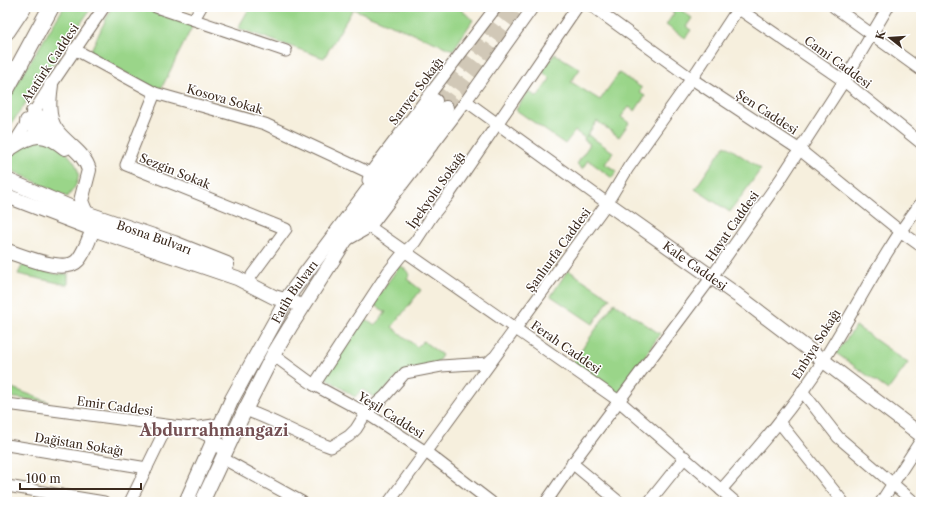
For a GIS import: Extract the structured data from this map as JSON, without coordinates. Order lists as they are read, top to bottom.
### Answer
{
  "streets": {
    "main road": ["Bosna Bulvarı", "Kale Caddesi", "Fatih Bulvarı"],
    "street": [
      "Cami Caddesi",
      "Atatürk Caddesi",
      "Sarıyer Sokağı",
      "Kosova Sokak",
      "Şen Caddesi",
      "Sezgin Sokak",
      "İpekyolu Sokağı",
      "Hayat Caddesi",
      "Şanlıurfa Caddesi",
      "Enbiya Sokağı",
      "Ferah Caddesi",
      "Emir Caddesi",
      "Yeşil Caddesi",
      "Dağistan Sokağı"
    ]
  },
  "crossings": [
    ["Cami Caddesi", "Hayat Caddesi"],
    ["Cami Caddesi", "Şanlıurfa Caddesi"],
    ["Atatürk Caddesi", "Kosova Sokak"],
    ["Sarıyer Sokağı", "Kosova Sokak"],
    ["Sarıyer Sokağı", "Fatih Bulvarı"],
    ["Kosova Sokak", "Sezgin Sokak"],
    ["Şen Caddesi", "Hayat Caddesi"],
    ["Şen Caddesi", "Şanlıurfa Caddesi"],
    ["Şen Caddesi", "Enbiya Sokağı"],
    ["Sezgin Sokak", "Bosna Bulvarı"],
    ["İpekyolu Sokağı", "Kale Caddesi"],
    ["İpekyolu Sokağı", "Ferah Caddesi"],
    ["İpekyolu Sokağı", "Yeşil Caddesi"],
    ["Hayat Caddesi", "Kale Caddesi"],
    ["Hayat Caddesi", "Ferah Caddesi"],
    ["Bosna Bulvarı", "Fatih Bulvarı"],
    ["Şanlıurfa Caddesi", "Kale Caddesi"],
    ["Şanlıurfa Caddesi", "Ferah Caddesi"],
    ["Şanlıurfa Caddesi", "Yeşil Caddesi"],
    ["Kale Caddesi", "Fatih Bulvarı"],
    ["Kale Caddesi", "Enbiya Sokağı"],
    ["Fatih Bulvarı", "Ferah Caddesi"],
    ["Fatih Bulvarı", "Emir Caddesi"],
    ["Fatih Bulvarı", "Yeşil Caddesi"],
    ["Enbiya Sokağı", "Ferah Caddesi"]
  ],
  "districts": ["Abdurrahmangazi"],
  "scale_bar": "100 m",
  "north": "left"
}
